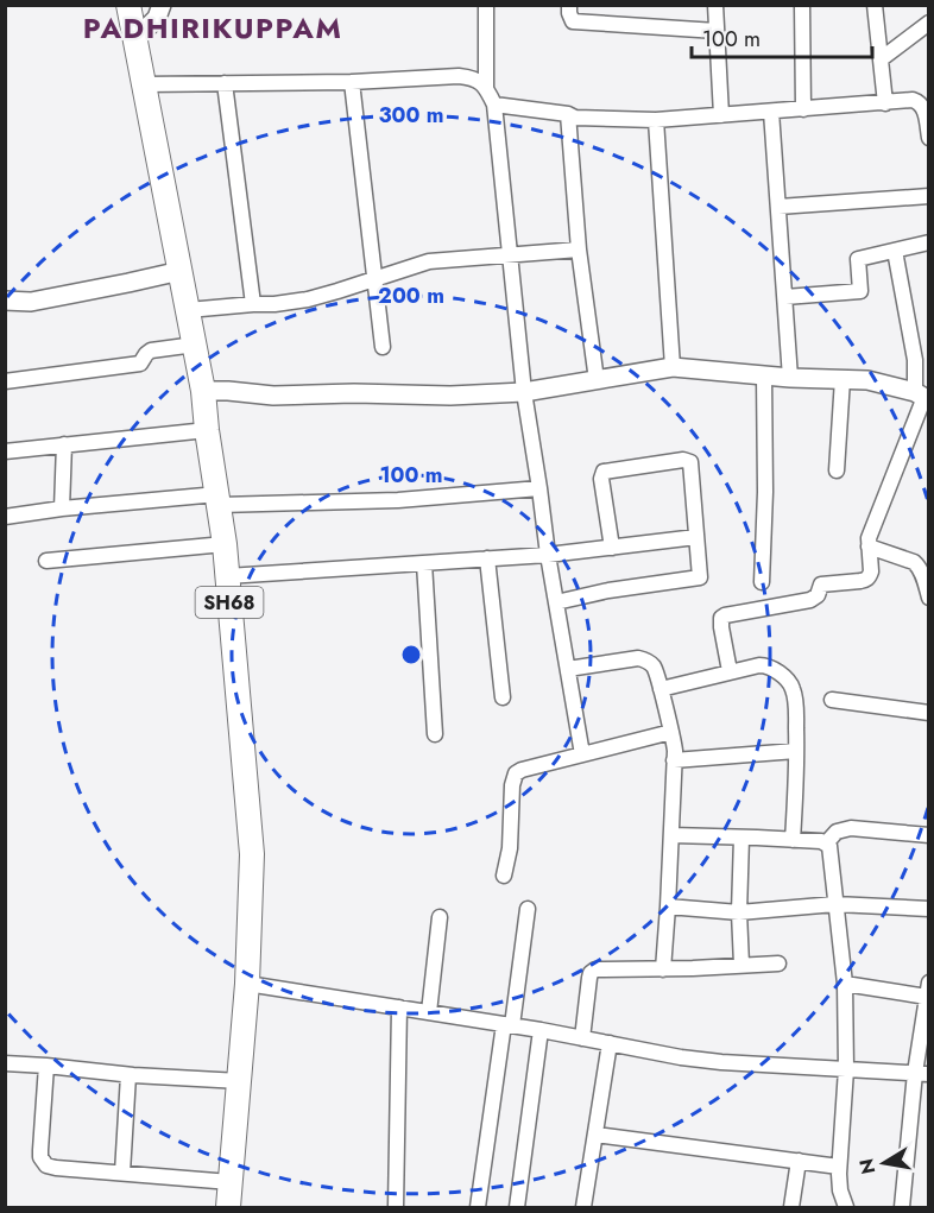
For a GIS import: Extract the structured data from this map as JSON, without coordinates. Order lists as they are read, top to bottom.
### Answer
{
  "streets": {
    "main road": ["SH68"]
  },
  "districts": ["PADHIRIKUPPAM"],
  "scale_bar": "100 m",
  "north": "left",
  "rings": ["300 m", "200 m", "100 m"]
}
